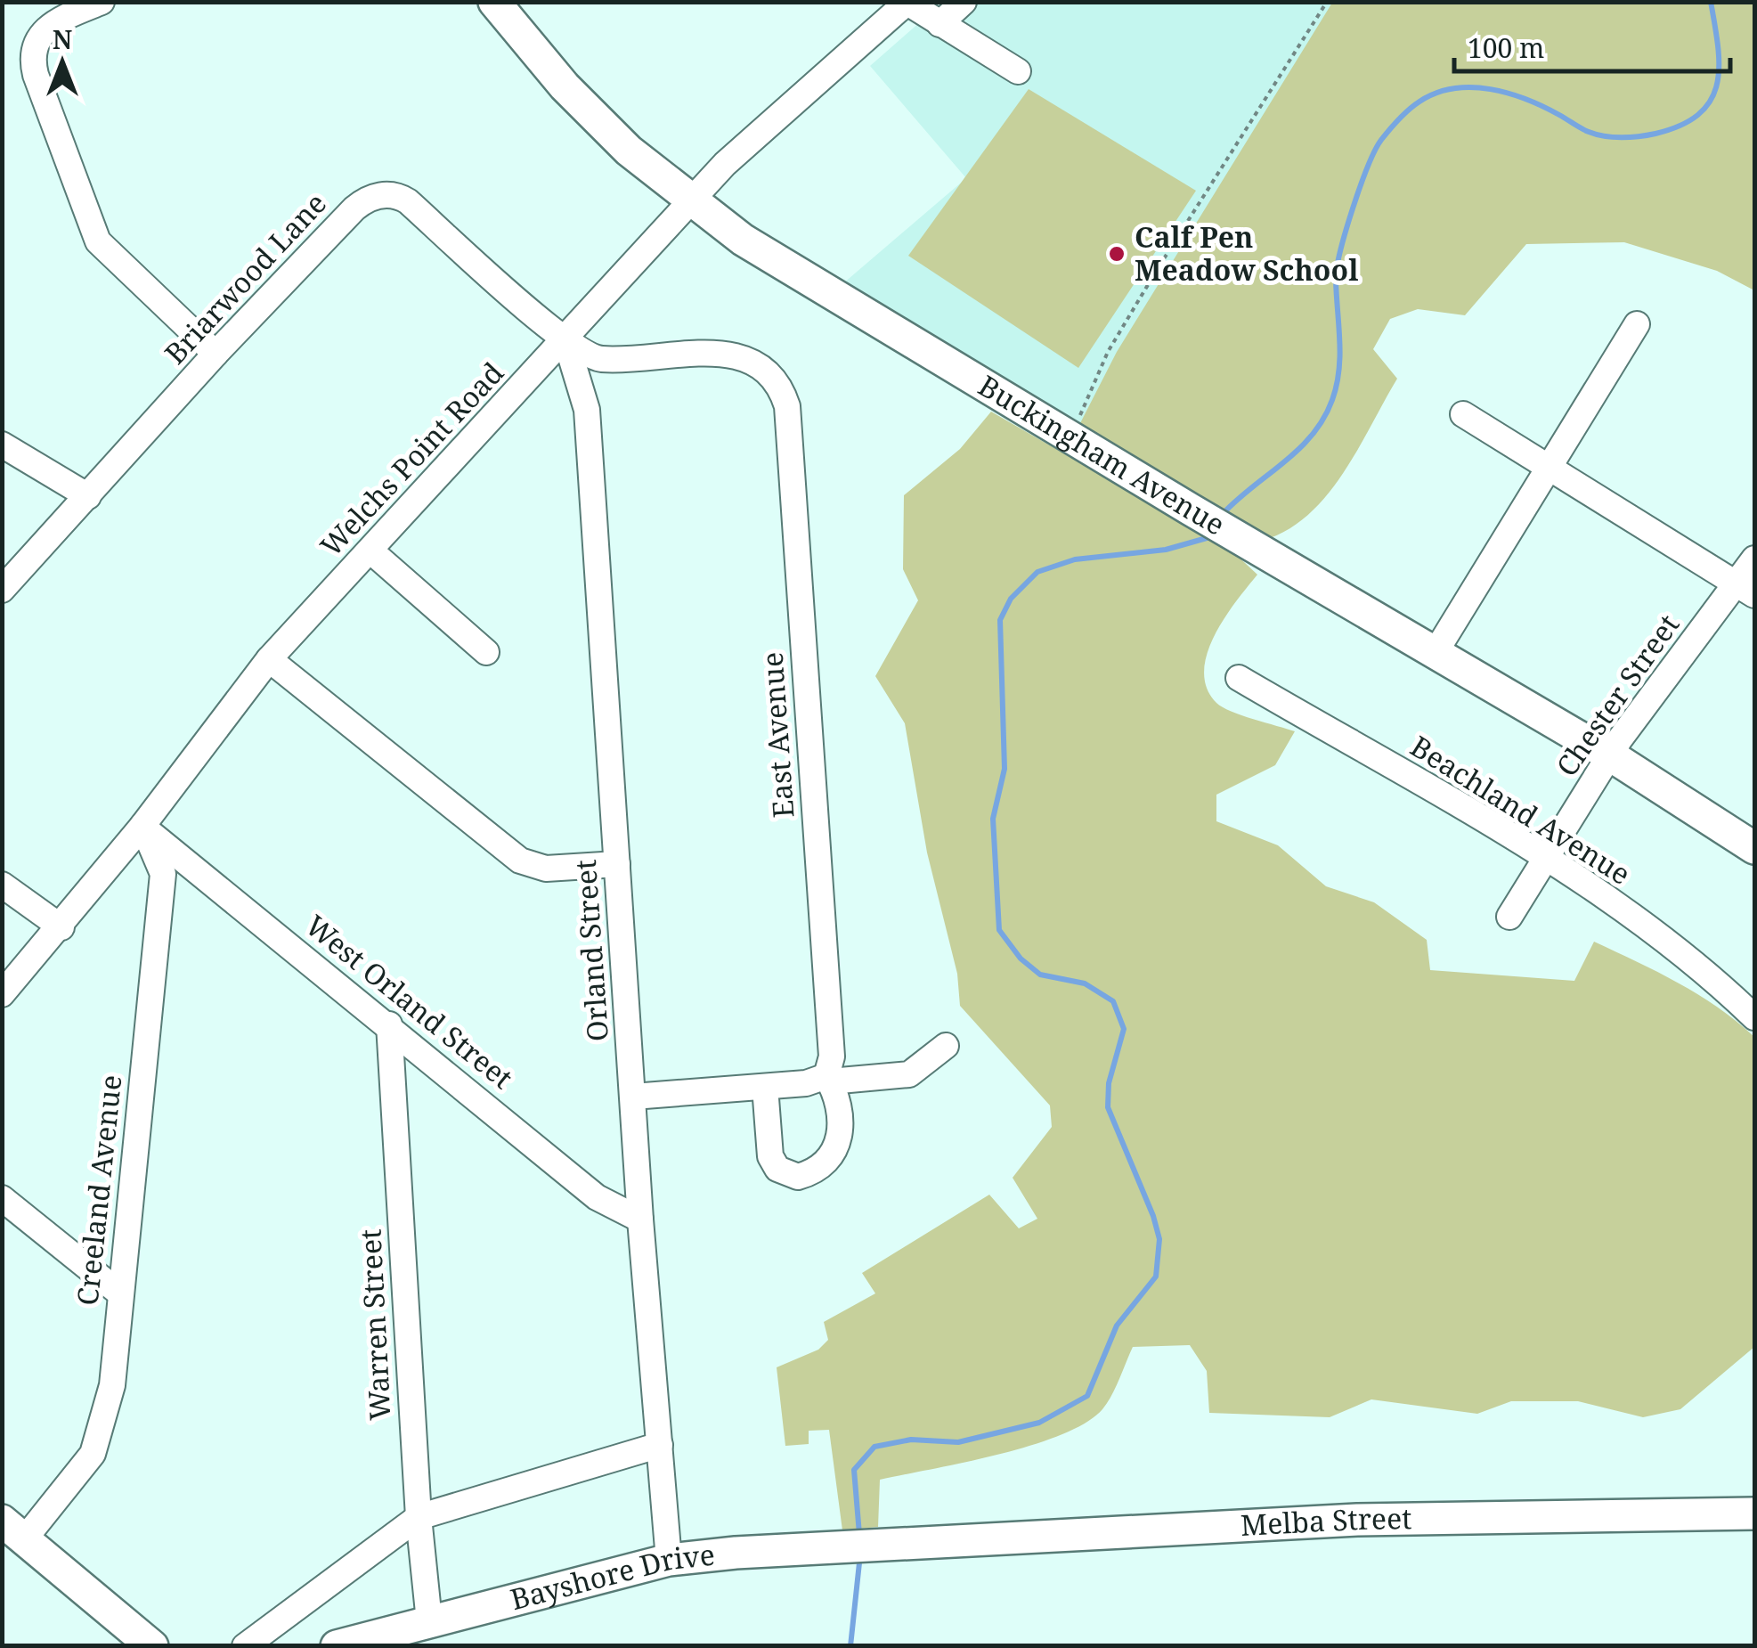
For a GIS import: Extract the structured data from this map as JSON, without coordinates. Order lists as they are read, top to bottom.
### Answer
{
  "streets": {
    "main road": ["Buckingham Avenue", "Melba Street", "Bayshore Drive"],
    "street": [
      "Briarwood Lane",
      "Welchs Point Road",
      "Chester Street",
      "East Avenue",
      "Beachland Avenue",
      "Orland Street",
      "West Orland Street",
      "Creeland Avenue",
      "Warren Street"
    ]
  },
  "crossings": [
    ["Briarwood Lane", "Welchs Point Road"],
    ["Briarwood Lane", "East Avenue"],
    ["Briarwood Lane", "Orland Street"],
    ["Buckingham Avenue", "Welchs Point Road"],
    ["Buckingham Avenue", "Chester Street"],
    ["Welchs Point Road", "Orland Street"],
    ["Welchs Point Road", "West Orland Street"],
    ["Welchs Point Road", "Creeland Avenue"],
    ["Chester Street", "Beachland Avenue"],
    ["Orland Street", "West Orland Street"],
    ["Orland Street", "Bayshore Drive"],
    ["West Orland Street", "Creeland Avenue"],
    ["West Orland Street", "Warren Street"],
    ["Warren Street", "Bayshore Drive"],
    ["Melba Street", "Bayshore Drive"]
  ],
  "places": ["Calf Pen Meadow School"],
  "scale_bar": "100 m",
  "north": "top"
}
